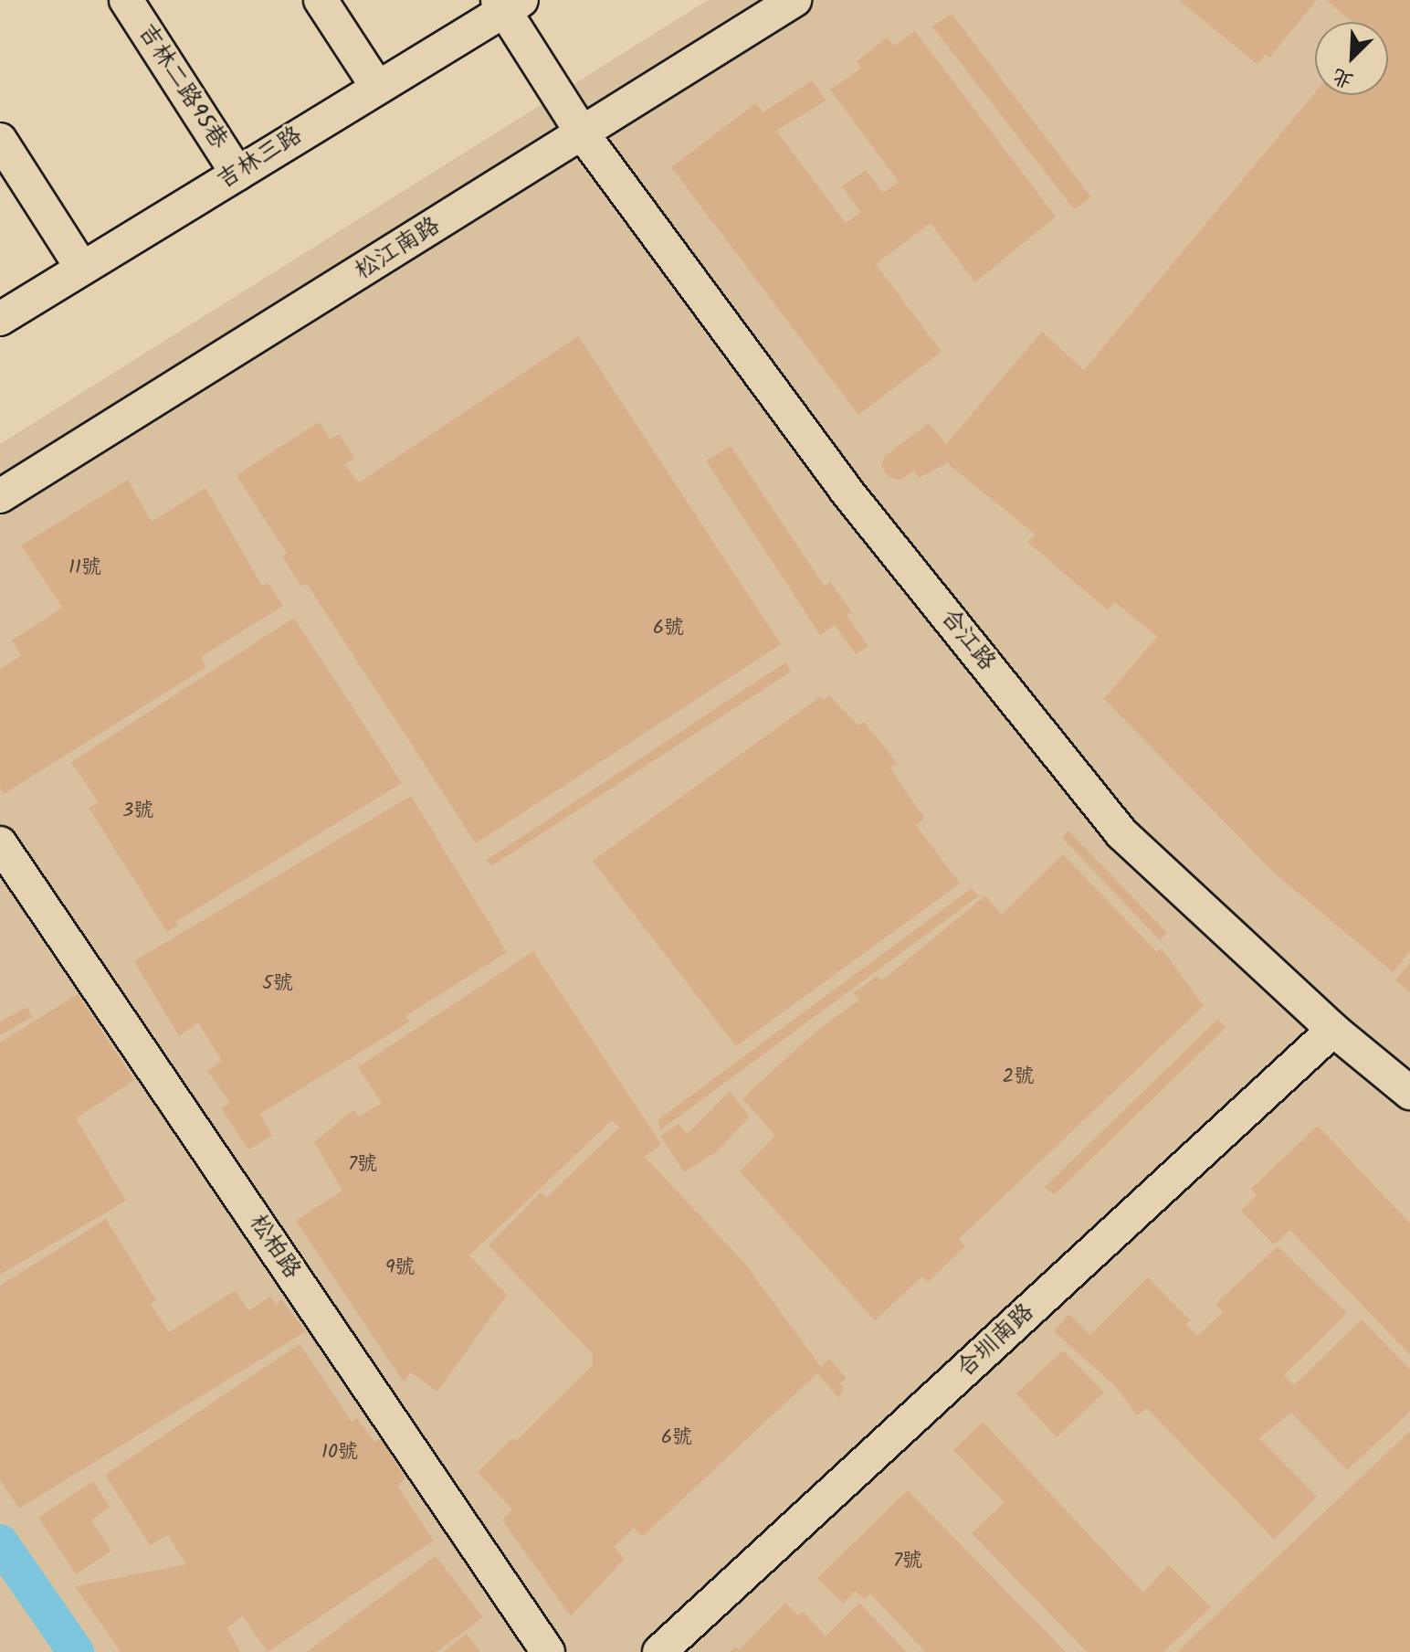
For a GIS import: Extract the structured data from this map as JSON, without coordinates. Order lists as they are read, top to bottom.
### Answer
{
  "streets": {
    "street": [
      "吉林二路95巷",
      "吉林三路",
      "松江南路",
      "合江路",
      "松柏路",
      "合圳南路"
    ]
  },
  "crossings": [
    ["吉林二路95巷", "吉林三路"],
    ["吉林三路", "合江路"],
    ["松江南路", "合江路"],
    ["合江路", "合圳南路"]
  ],
  "house_numbers": [
    "11號",
    "6號",
    "3號",
    "5號",
    "2號",
    "7號",
    "9號",
    "6號",
    "10號",
    "7號"
  ],
  "north": "bottom left"
}
